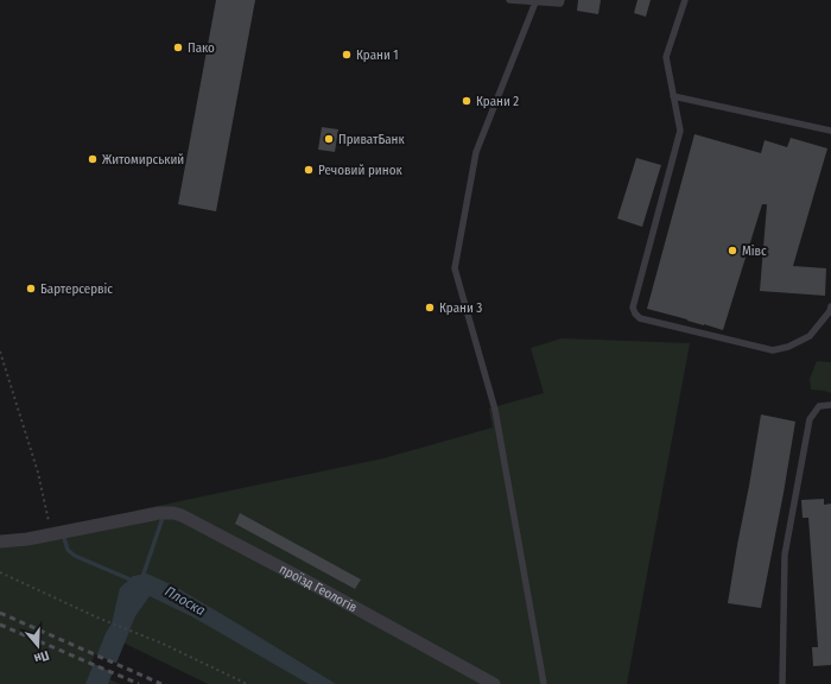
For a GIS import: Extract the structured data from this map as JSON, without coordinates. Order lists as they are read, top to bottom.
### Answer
{
  "streets": {
    "street": ["проїзд Геологів"]
  },
  "water": ["Плоска"],
  "places": [
    "Пако",
    "Крани 1",
    "Крани 2",
    "ПриватБанк",
    "Житомирський",
    "Речовий ринок",
    "Мівс",
    "Бартерсервіс",
    "Крани 3"
  ],
  "north": "bottom"
}
